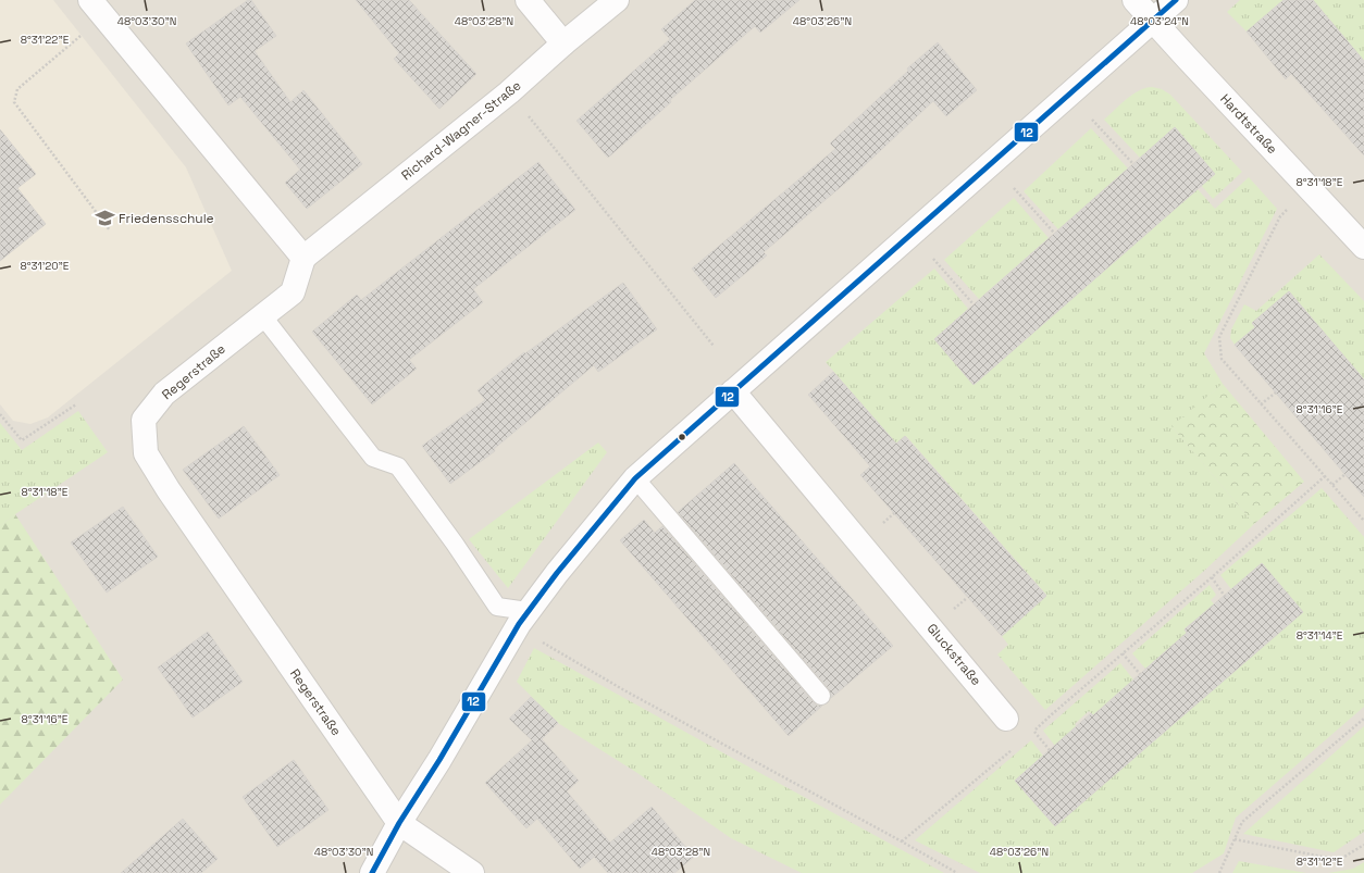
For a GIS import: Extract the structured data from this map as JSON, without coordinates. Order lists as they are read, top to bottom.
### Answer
{
  "streets": {
    "street": [
      "Hardtstraße",
      "Richard-Wagner-Straße",
      "Regerstraße",
      "Gluckstraße"
    ]
  },
  "crossings": [
    ["Richard-Wagner-Straße", "Regerstraße"]
  ],
  "places": {
    "school or university": ["Friedensschule"]
  },
  "lines": ["transit line 12"],
  "coordinates": [
    "48°03'30\"N",
    "48°03'28\"N",
    "48°03'26\"N",
    "48°03'24\"N",
    "8°31'22\"E",
    "8°31'18\"E",
    "8°31'20\"E",
    "8°31'16\"E",
    "8°31'14\"E",
    "8°31'12\"E"
  ]
}
